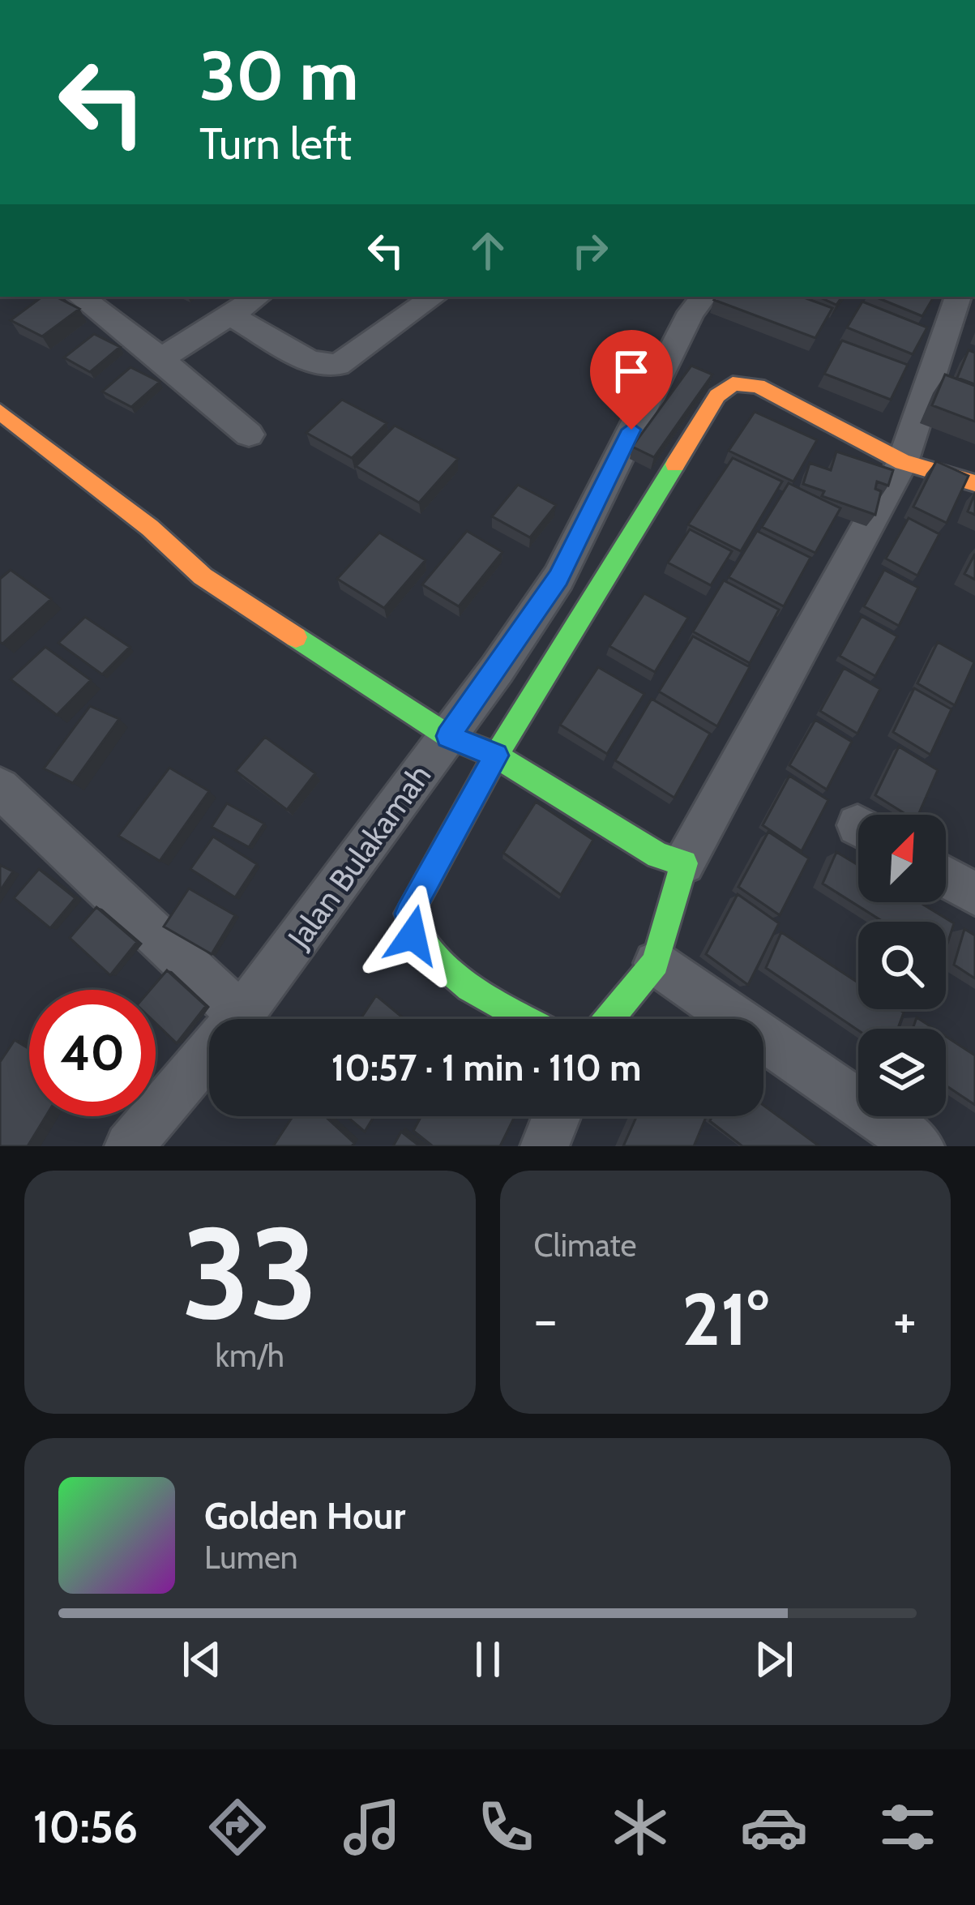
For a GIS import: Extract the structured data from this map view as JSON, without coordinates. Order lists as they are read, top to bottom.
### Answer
{
  "streets": {
    "street": ["Jalan Bulakamah"]
  },
  "north": "top right",
  "page": {
    "turn": ["30 m", "Turn left"],
    "limit": "40",
    "trip": "10:57 · 1 min · 110 m",
    "tile": [
      ["33", "km/h"],
      "Climate"
    ],
    "heat": ["−", "21°", "+"],
    "song": ["Golden Hour", "Lumen"],
    "tabs": "10:56"
  }
}
